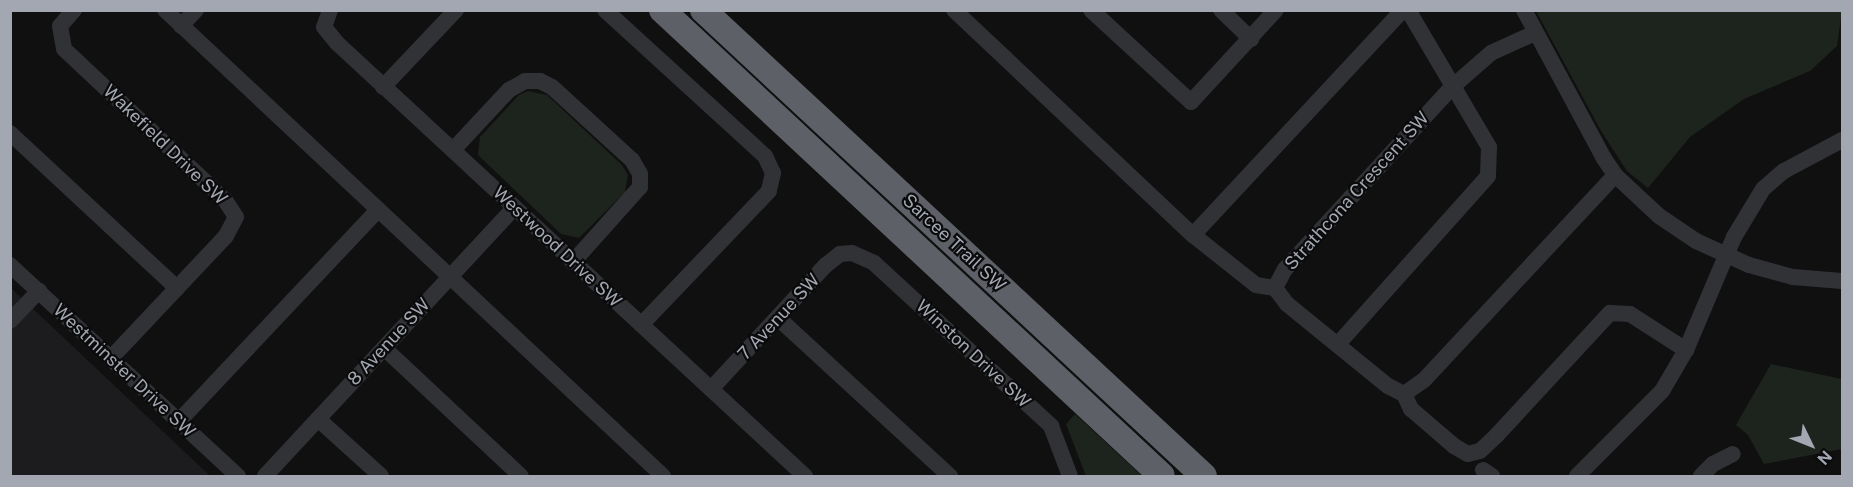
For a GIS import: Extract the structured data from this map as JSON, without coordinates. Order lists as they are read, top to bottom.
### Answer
{
  "streets": {
    "highway": ["Sarcee Trail SW"],
    "street": [
      "Wakefield Drive SW",
      "Strathcona Crescent SW",
      "Westwood Drive SW",
      "7 Avenue SW",
      "8 Avenue SW",
      "Winston Drive SW",
      "Westminster Drive SW"
    ]
  },
  "crossings": [
    ["Wakefield Drive SW", "Westminster Drive SW"],
    ["Westwood Drive SW", "7 Avenue SW"],
    ["Westwood Drive SW", "8 Avenue SW"],
    ["7 Avenue SW", "Winston Drive SW"]
  ],
  "north": "bottom right"
}
